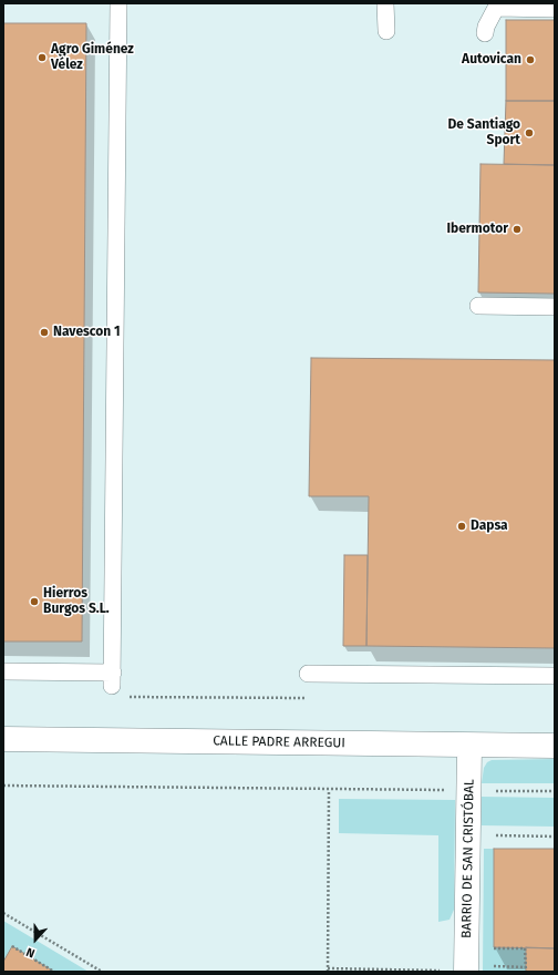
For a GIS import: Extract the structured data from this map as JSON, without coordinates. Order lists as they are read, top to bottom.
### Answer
{
  "streets": {
    "street": ["CALLE PADRE ARREGUI", "BARRIO DE SAN CRISTÓBAL"]
  },
  "crossings": [
    ["CALLE PADRE ARREGUI", "BARRIO DE SAN CRISTÓBAL"]
  ],
  "places": [
    "Agro Giménez Vélez",
    "Autovican",
    "De Santiago Sport",
    "Ibermotor",
    "Navescon 1",
    "Dapsa",
    "Hierros Burgos S.L."
  ],
  "north": "bottom"
}
